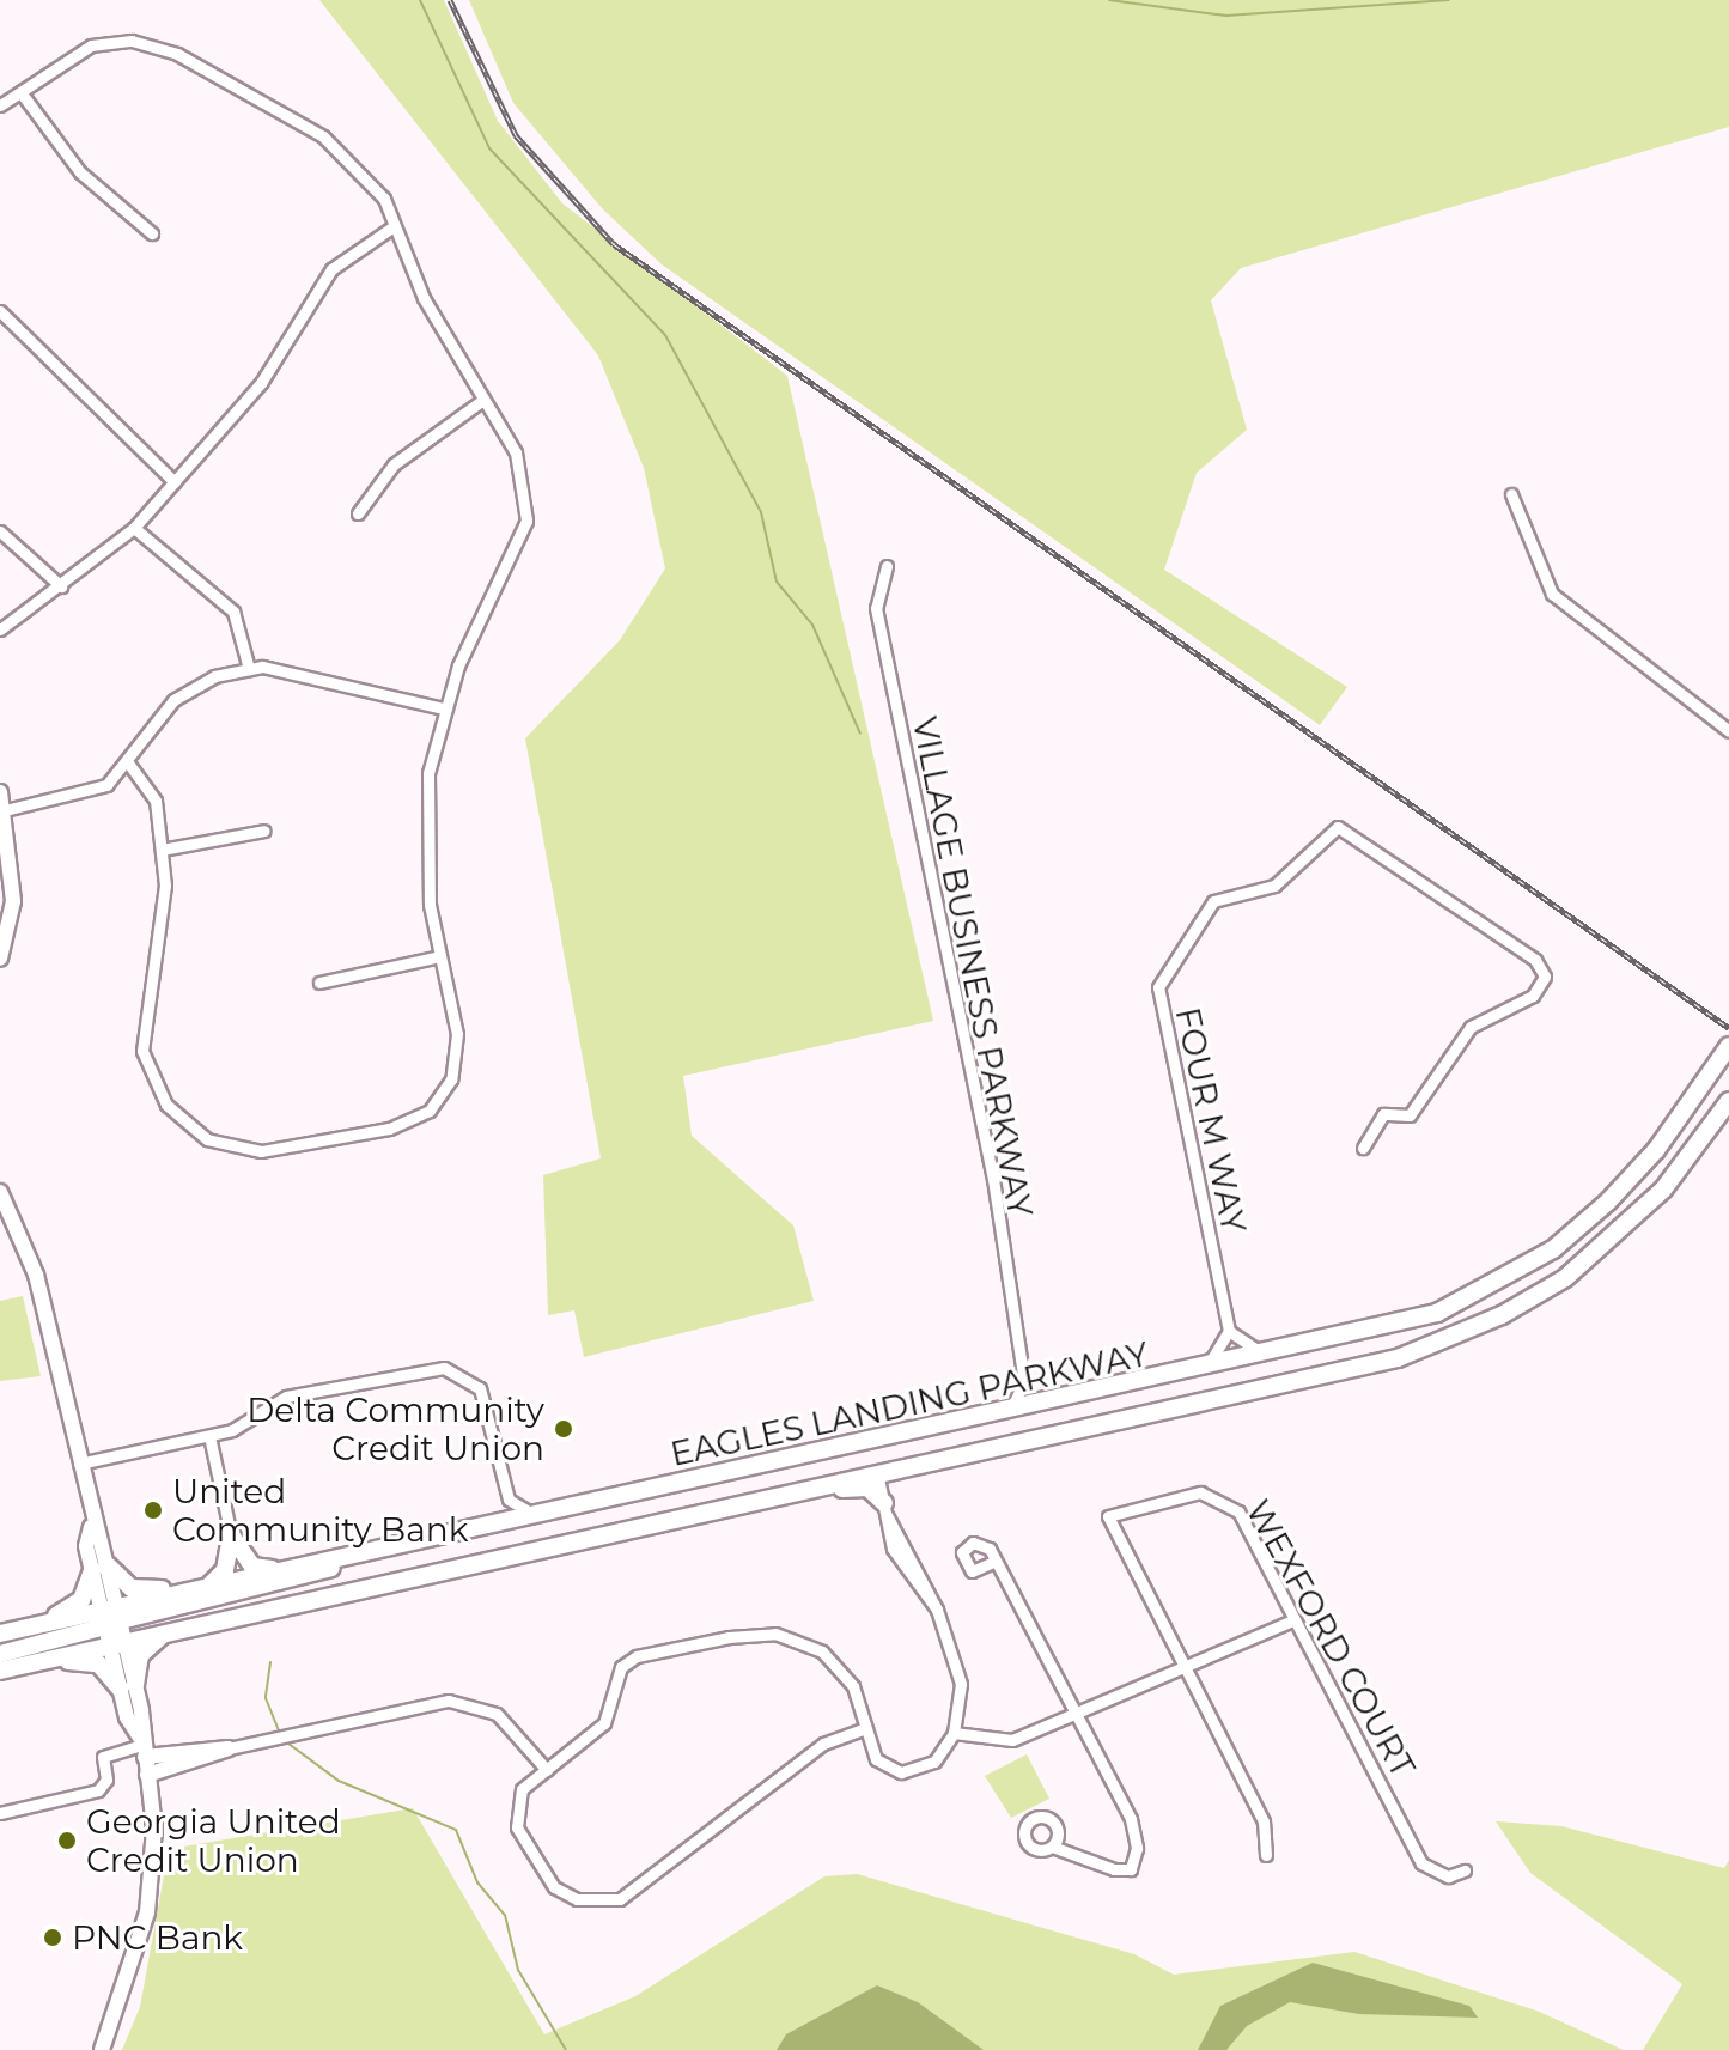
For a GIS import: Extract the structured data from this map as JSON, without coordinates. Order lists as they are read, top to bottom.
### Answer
{
  "streets": {
    "main road": ["EAGLES LANDING PARKWAY"],
    "street": ["VILLAGE BUSINESS PARKWAY", "FOUR M WAY", "WEXFORD COURT"]
  },
  "places": [
    "Delta Community Credit Union",
    "United Community Bank",
    "Georgia United Credit Union",
    "PNC Bank"
  ]
}
